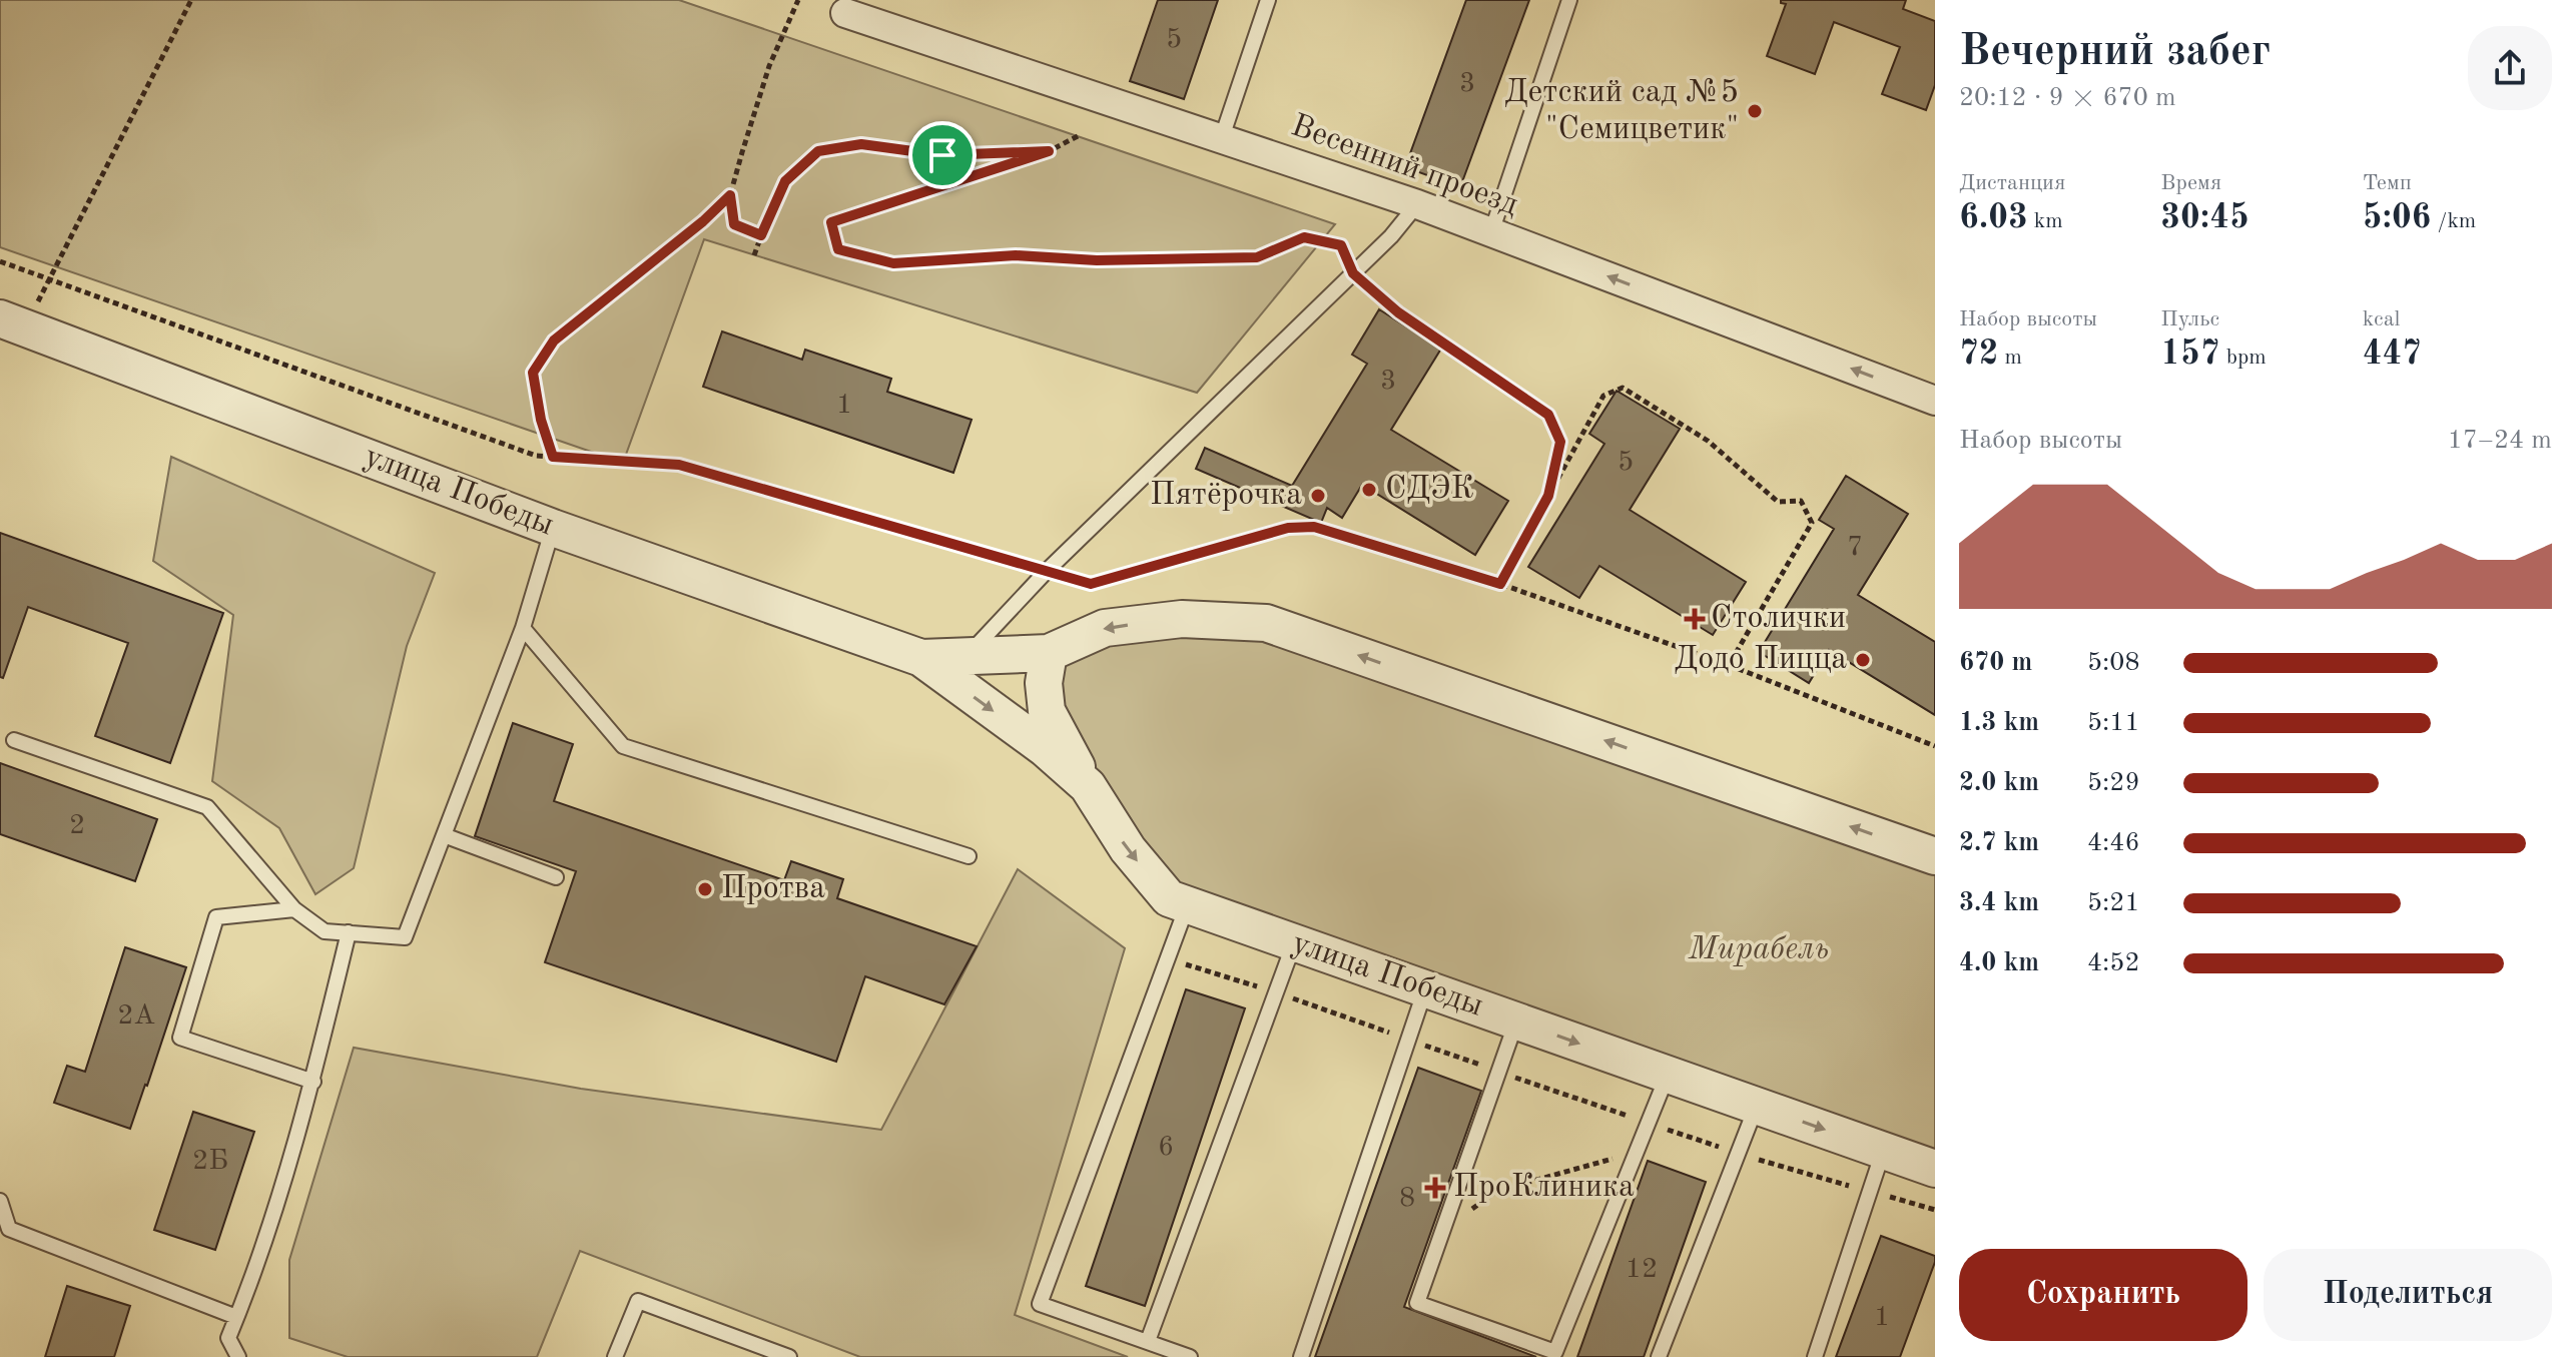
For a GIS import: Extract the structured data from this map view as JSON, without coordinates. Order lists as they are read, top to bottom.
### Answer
{
  "streets": {
    "street": ["Весенний проезд", "улица Победы"]
  },
  "one_way": ["Весенний проезд"],
  "parks": ["Мирабель"],
  "places": {
    "other": [
      "Детский сад №5 \"Семицветик\"",
      "СДЭК",
      "Пятёрочка",
      "Додо Пицца",
      "Протва"
    ],
    "health": ["Столички", "ПроКлиника"]
  },
  "house_numbers": [
    "5",
    "3",
    "3",
    "1",
    "5",
    "7",
    "2",
    "2А",
    "6",
    "2Б",
    "8",
    "12",
    "1"
  ],
  "page": {
    "heading": ["Вечерний забег", "20:12 · 9 × 670 m"],
    "stats": [
      ["Дистанция", "6.03 km"],
      ["Время", "30:45"],
      ["Темп", "5:06 /km"],
      ["Набор высоты", "72 m"],
      ["Пульс", "157 bpm"],
      ["kcal", "447"]
    ],
    "chart": ["Набор высоты", "17–24 m"],
    "list": [
      {
        "name": "670 m",
        "note": "5:08"
      },
      {
        "name": "1.3 km",
        "note": "5:11"
      },
      {
        "name": "2.0 km",
        "note": "5:29"
      },
      {
        "name": "2.7 km",
        "note": "4:46"
      },
      {
        "name": "3.4 km",
        "note": "5:21"
      },
      {
        "name": "4.0 km",
        "note": "4:52"
      }
    ],
    "buttons": ["Сохранить", "Поделиться"]
  }
}
